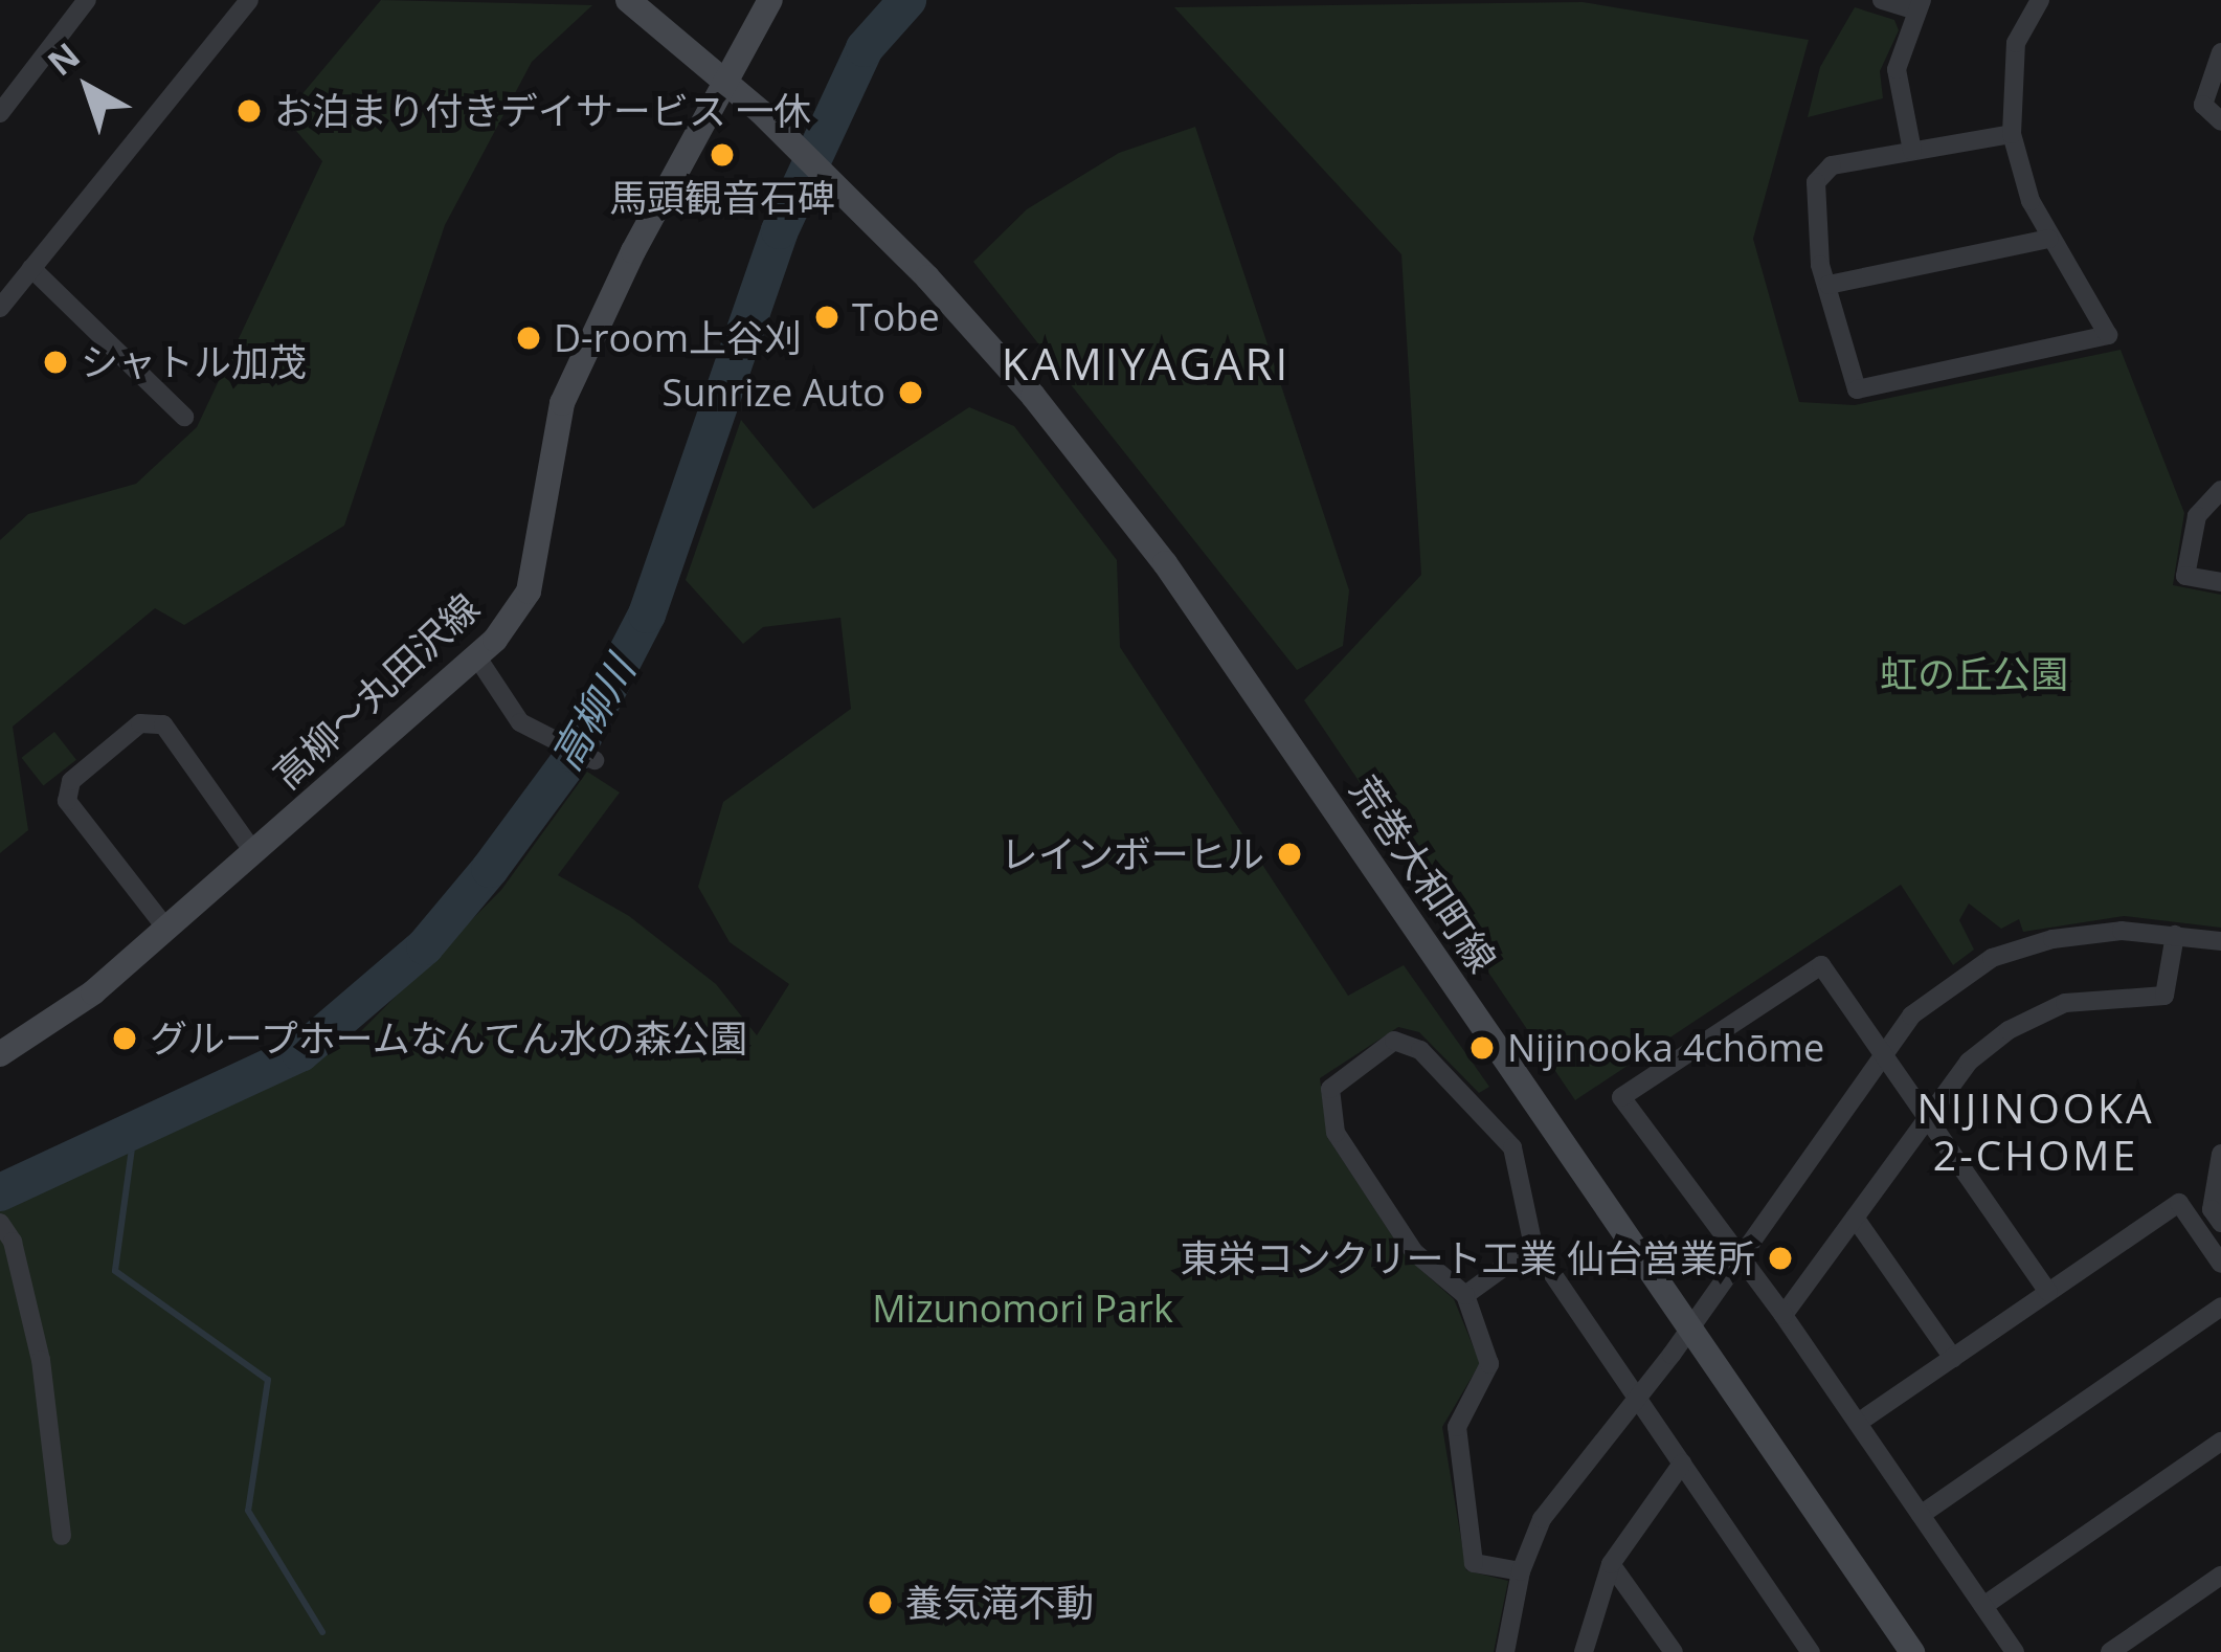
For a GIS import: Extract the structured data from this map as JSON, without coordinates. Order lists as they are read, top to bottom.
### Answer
{
  "streets": {
    "street": ["高柳～丸田沢線", "荒巻大和町線"]
  },
  "crossings": [
    ["高柳～丸田沢線", "荒巻大和町線"]
  ],
  "districts": ["KAMIYAGARI", "NIJINOOKA 2-CHOME"],
  "water": ["高柳川"],
  "parks": ["虹の丘公園", "Mizunomori Park"],
  "places": [
    "お泊まり付きデイサービス 一休",
    "馬頭観音石碑",
    "Tobe",
    "D-room上谷刈",
    "シャトル加茂",
    "Sunrize Auto",
    "レインボーヒル",
    "グループホームなんてん水の森公園",
    "Nijinooka 4chōme",
    "東栄コンクリート工業 仙台営業所",
    "養気滝不動"
  ],
  "north": "top left"
}
